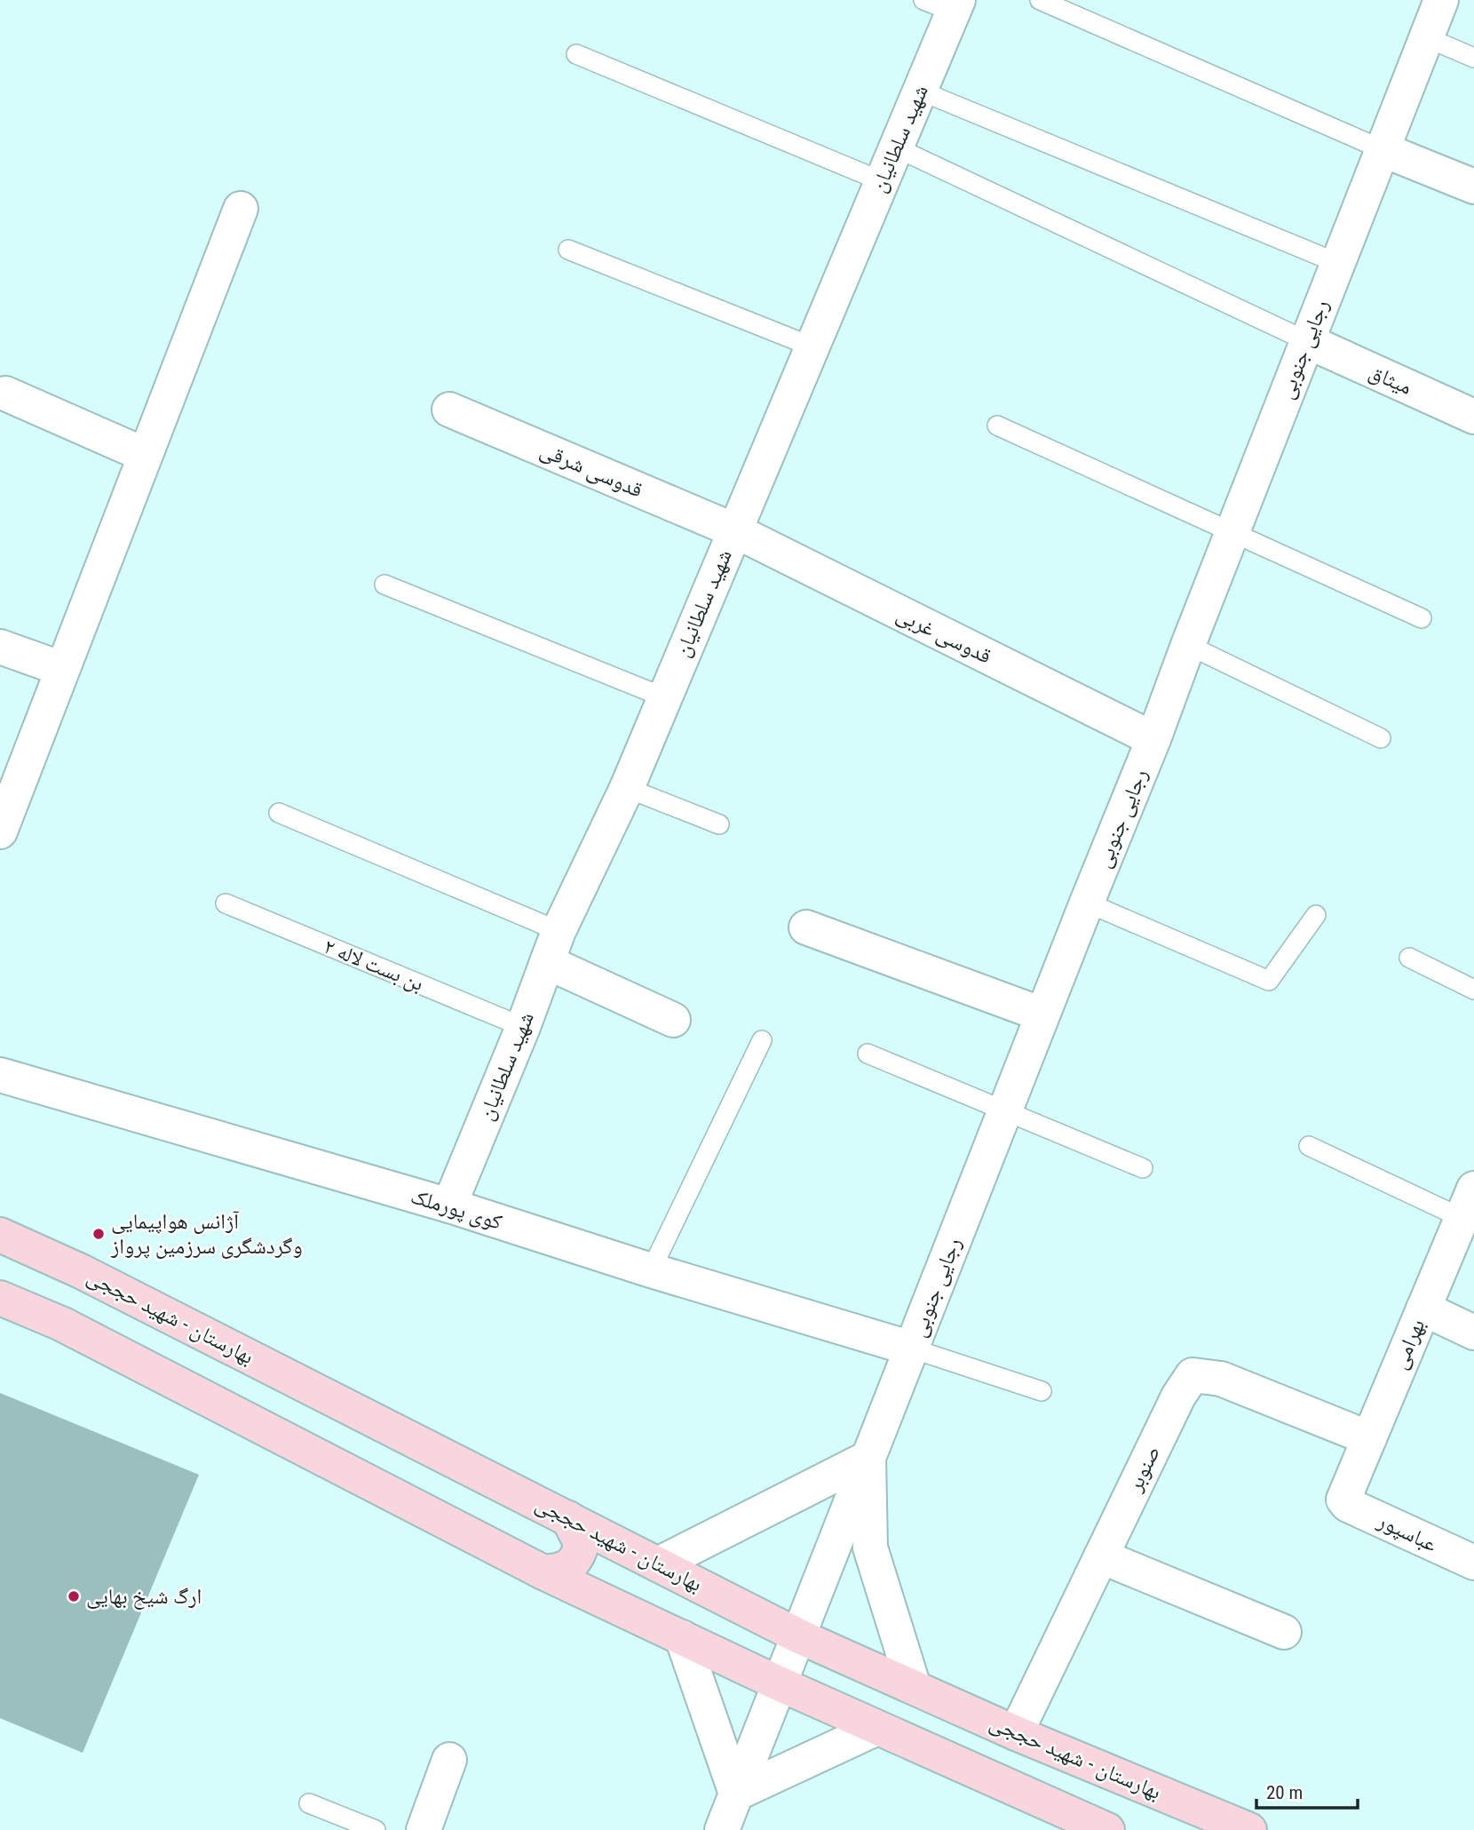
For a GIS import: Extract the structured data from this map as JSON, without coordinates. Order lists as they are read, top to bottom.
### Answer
{
  "streets": {
    "main road": ["بهارستان - شهید حججی"],
    "street": [
      "شهید سلطانیان",
      "رجایی جنوبی",
      "میثاق",
      "قدوسی شرقی",
      "قدوسی غربی",
      "کوی پورملک",
      "بهرامی",
      "صنوبر",
      "عباسپور"
    ],
    "lane": ["بن بست لاله ۲"]
  },
  "crossings": [
    ["شهید سلطانیان", "قدوسی شرقی"],
    ["شهید سلطانیان", "قدوسی غربی"],
    ["شهید سلطانیان", "بن بست لاله ۲"],
    ["شهید سلطانیان", "کوی پورملک"],
    ["رجایی جنوبی", "میثاق"],
    ["رجایی جنوبی", "قدوسی غربی"],
    ["رجایی جنوبی", "کوی پورملک"],
    ["رجایی جنوبی", "بهارستان - شهید حججی"],
    ["قدوسی شرقی", "قدوسی غربی"],
    ["بهارستان - شهید حججی", "صنوبر"],
    ["بهرامی", "صنوبر"],
    ["بهرامی", "عباسپور"]
  ],
  "places": ["آژانس هواپیمایی و‌گردشگری سرزمین پرواز", "ارگ شیخ بهایی"],
  "scale_bar": "20 m"
}
